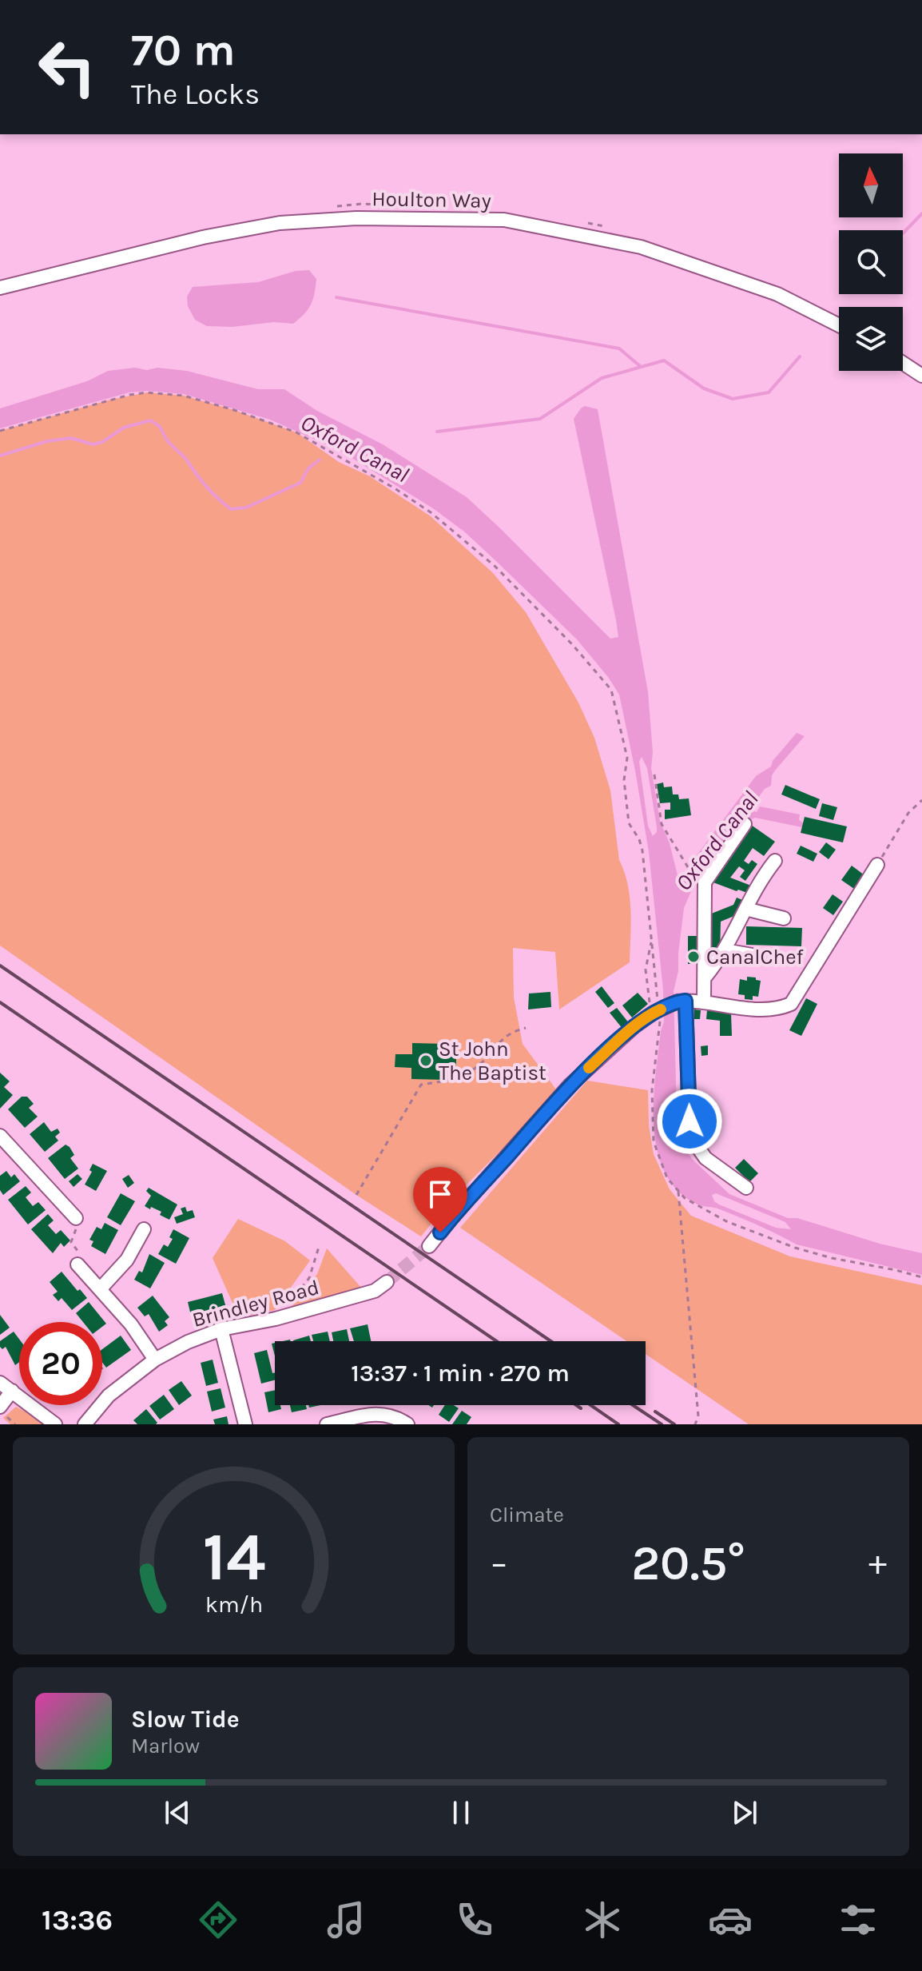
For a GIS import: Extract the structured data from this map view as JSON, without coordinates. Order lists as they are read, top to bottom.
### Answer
{
  "streets": {
    "street": ["Houlton Way", "Brindley Road"]
  },
  "water": ["Oxford Canal"],
  "places": ["CanalChef", "St John The Baptist"],
  "north": "top",
  "page": {
    "turn": ["70 m", "The Locks"],
    "limit": "20",
    "trip": "13:37 · 1 min · 270 m",
    "tile": "Climate",
    "heat": ["−", "20.5°", "+"],
    "song": ["Slow Tide", "Marlow"],
    "tabs": "13:36",
    "gauge": ["14", "km/h"]
  }
}
